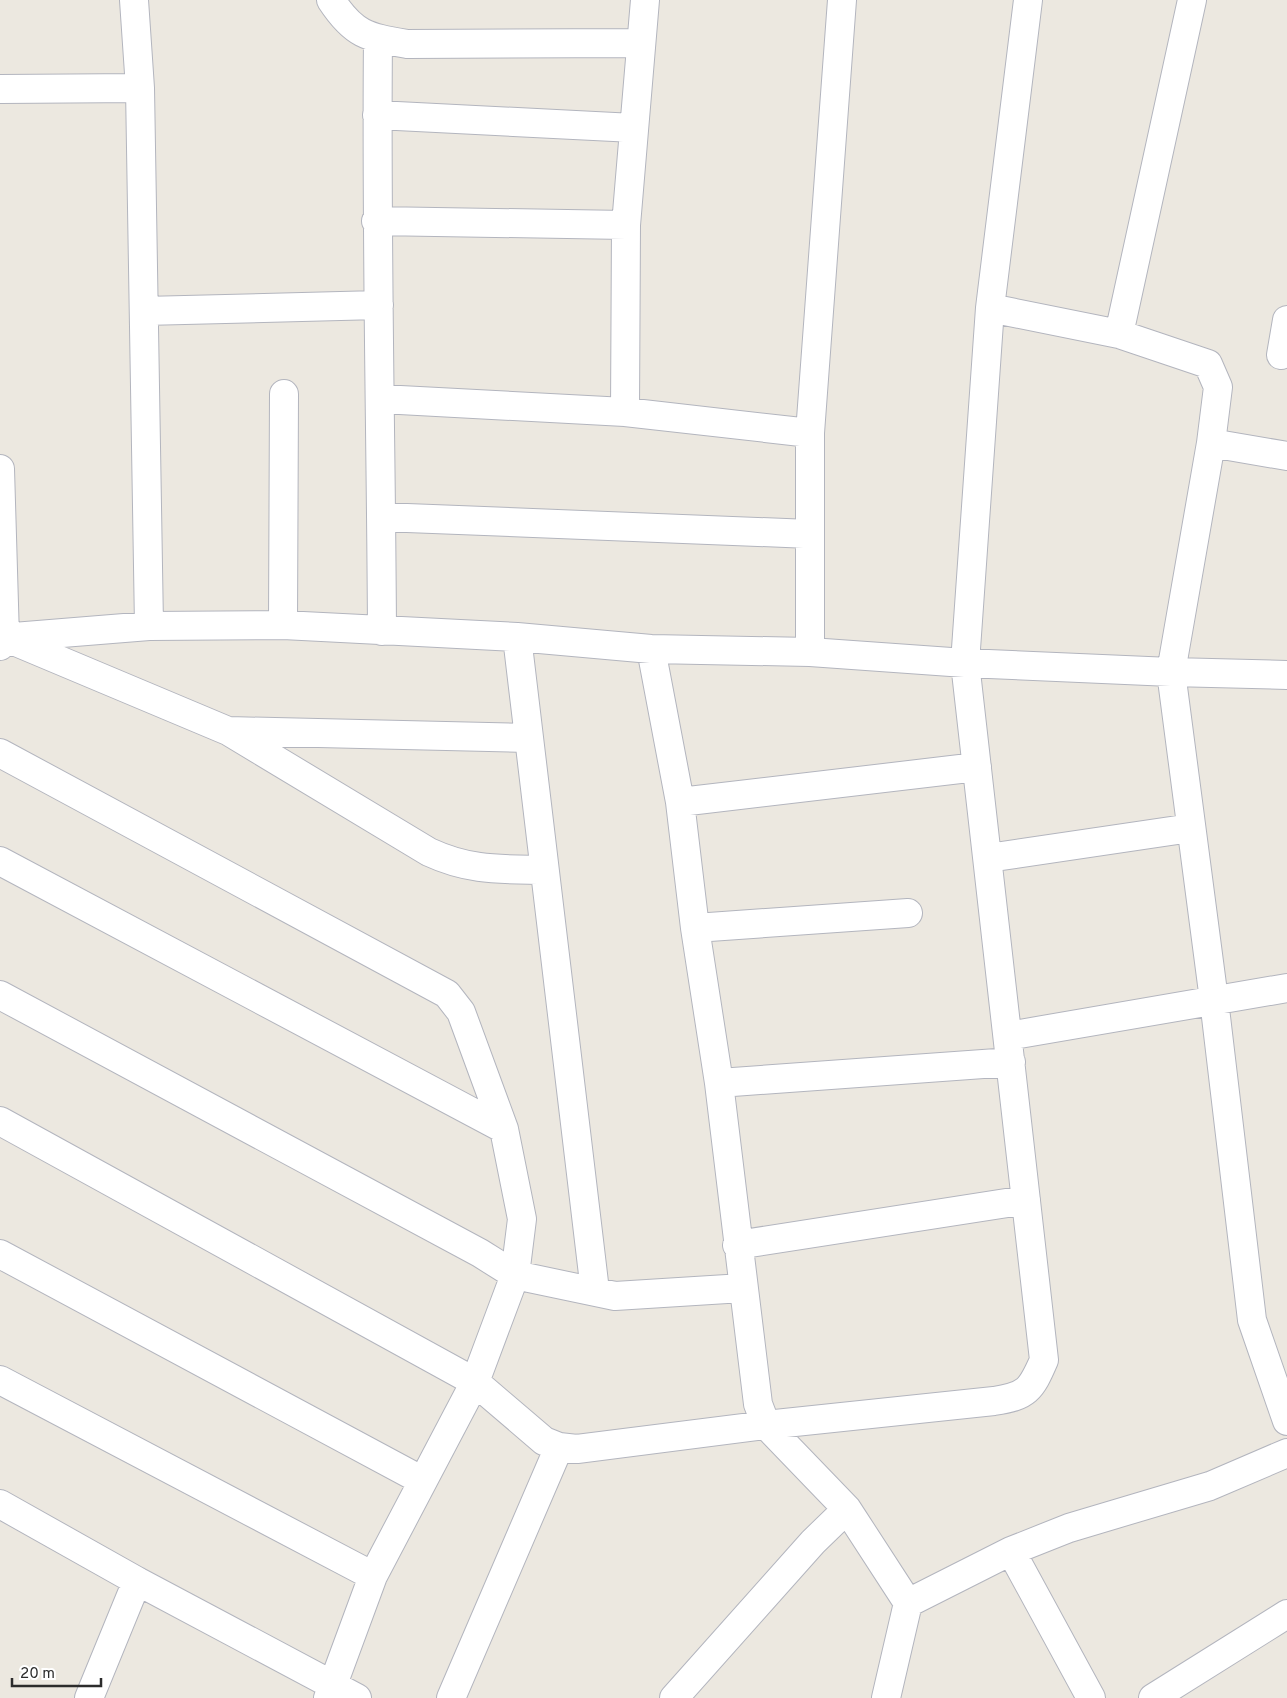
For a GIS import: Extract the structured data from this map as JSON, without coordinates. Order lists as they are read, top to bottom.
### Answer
{
  "scale_bar": "20 m"
}
